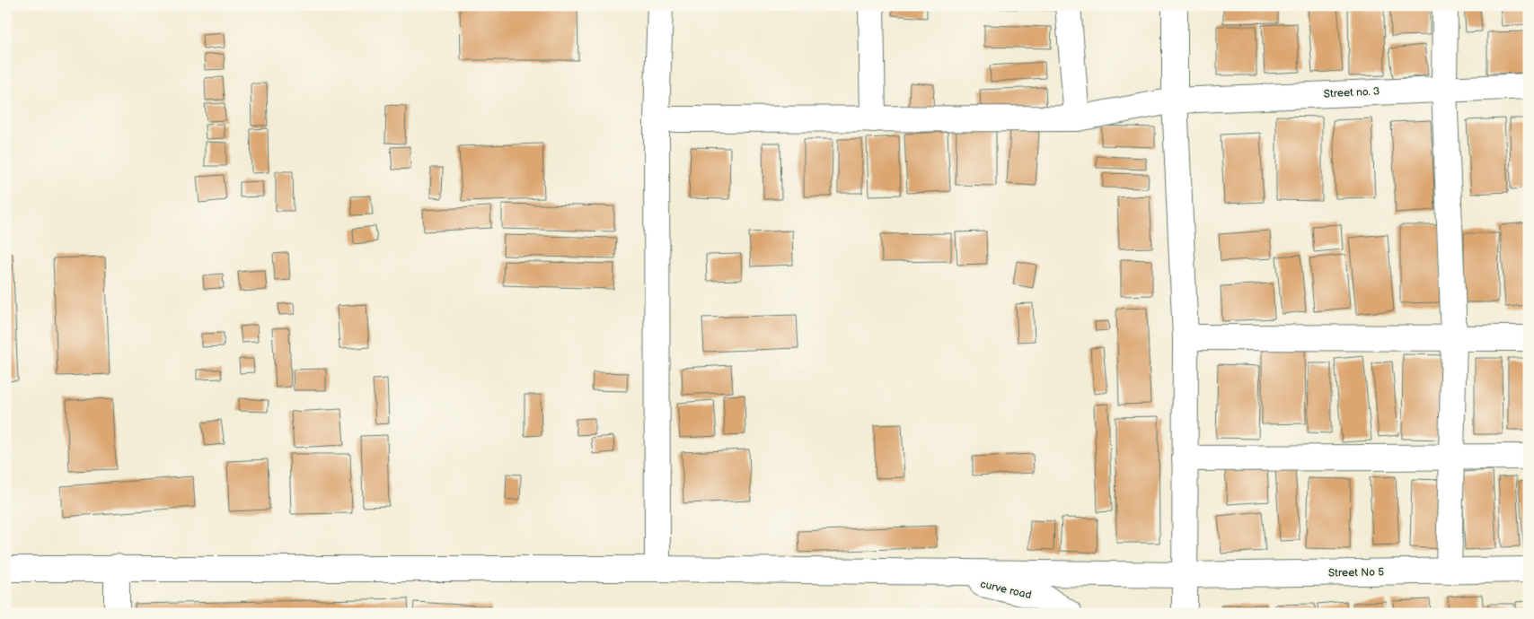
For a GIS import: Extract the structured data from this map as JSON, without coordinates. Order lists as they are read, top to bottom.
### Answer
{
  "streets": {
    "street": ["Street no. 3", "Street No 5", "curve road"]
  },
  "crossings": [
    ["Street No 5", "curve road"]
  ]
}
